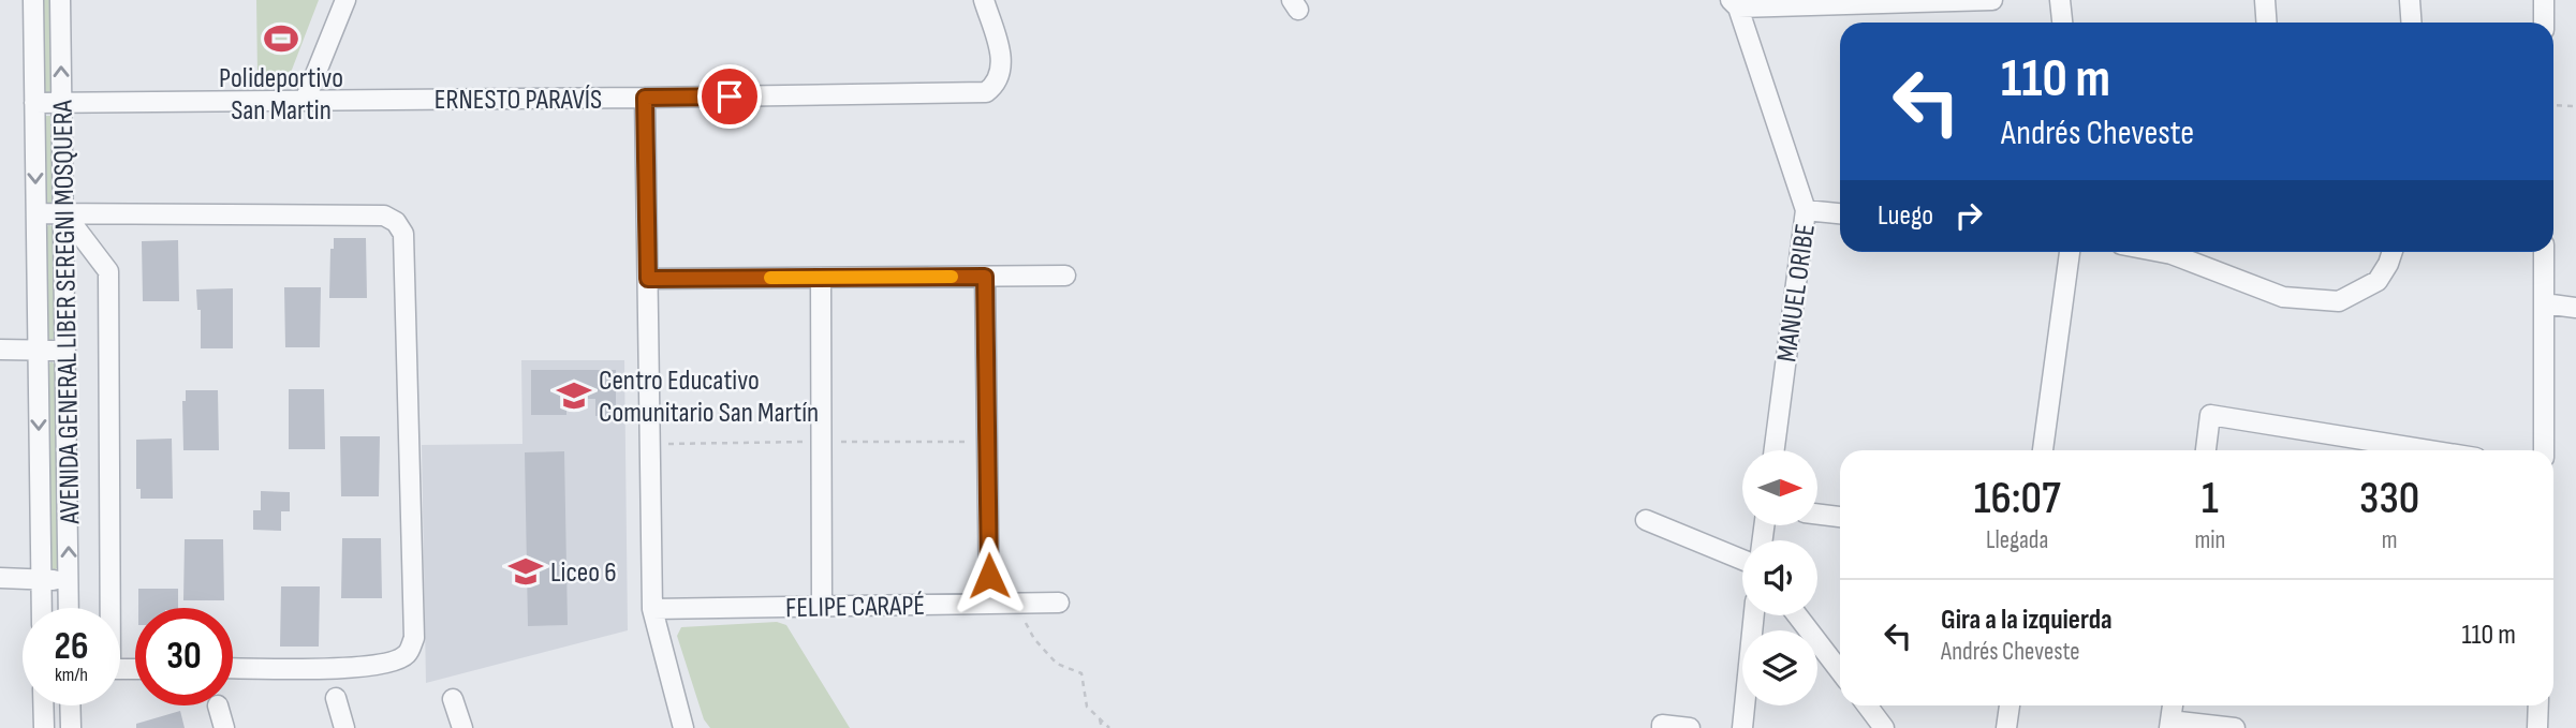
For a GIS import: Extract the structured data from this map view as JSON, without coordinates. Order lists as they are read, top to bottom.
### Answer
{
  "streets": {
    "street": [
      "ERNESTO PARAVÍS",
      "MANUEL ORIBE",
      "AVENIDA GENERAL LIBER SEREGNI MOSQUERA",
      "FELIPE CARAPÉ"
    ]
  },
  "crossings": [
    ["ERNESTO PARAVÍS", "AVENIDA GENERAL LIBER SEREGNI MOSQUERA"]
  ],
  "places": {
    "sports": ["Polideportivo San Martin"],
    "school or university": ["Centro Educativo Comunitario San Martín", "Liceo 6"]
  },
  "north": "right",
  "page": {
    "turn": ["110 m", "Andrés Cheveste"],
    "then": "Luego",
    "eta": [
      "16:07",
      "Llegada",
      "1",
      "min",
      "330",
      "m"
    ],
    "list": [
      {
        "name": "Gira a la izquierda",
        "note": "Andrés Cheveste",
        "value": "110 m"
      }
    ],
    "speed": "26 km/h",
    "limit": "30"
  }
}
